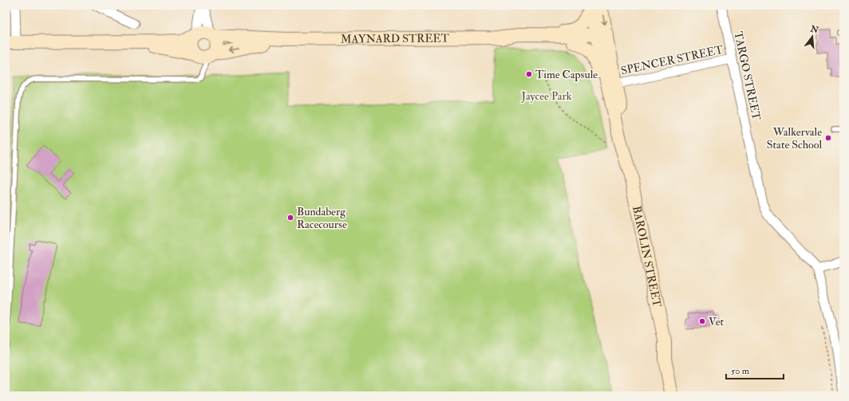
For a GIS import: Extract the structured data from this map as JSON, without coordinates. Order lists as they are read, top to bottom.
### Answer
{
  "streets": {
    "street": [
      "MAYNARD STREET",
      "SPENCER STREET",
      "TARGO STREET",
      "BAROLIN STREET"
    ]
  },
  "crossings": [
    ["MAYNARD STREET", "BAROLIN STREET"],
    ["SPENCER STREET", "TARGO STREET"],
    ["SPENCER STREET", "BAROLIN STREET"]
  ],
  "parks": ["Jaycee Park"],
  "places": [
    "Time Capsule",
    "Walkervale State School",
    "Bundaberg Racecourse",
    "Vet"
  ],
  "scale_bar": "50 m",
  "north": "top"
}
